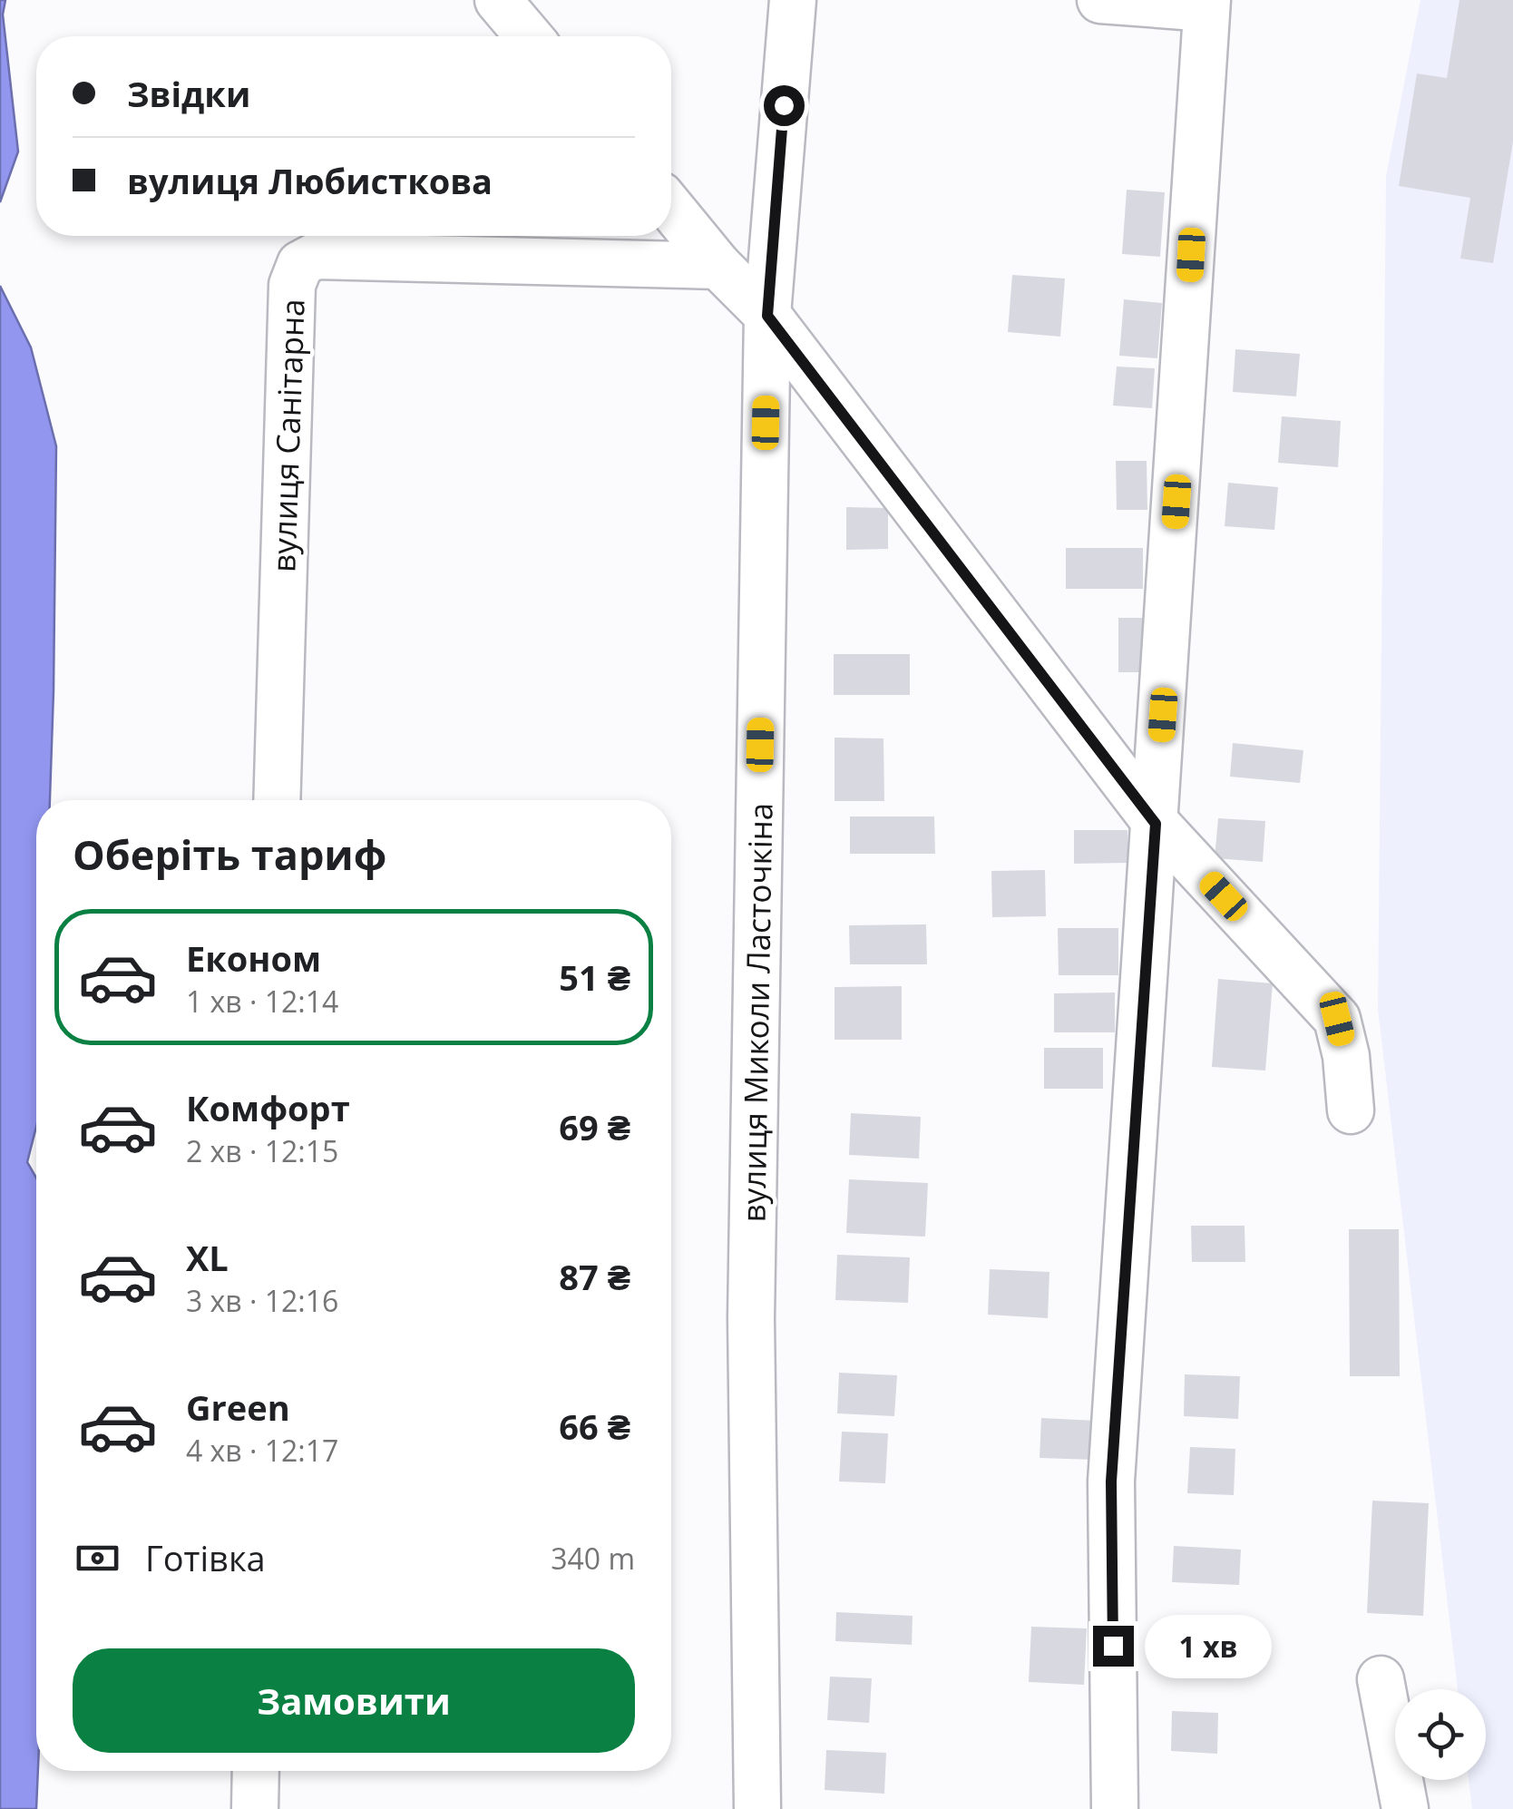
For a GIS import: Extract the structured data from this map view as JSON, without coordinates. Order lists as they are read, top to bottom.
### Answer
{
  "streets": {
    "street": ["вулиця Санітарна", "вулиця Миколи Ласточкіна"]
  },
  "page": {
    "banner": ["Звідки", "вулиця Любисткова"],
    "heading": "Оберіть тариф",
    "list": [
      {
        "name": "Економ",
        "note": "1 хв · 12:14",
        "value": "51 ₴"
      },
      {
        "name": "Комфорт",
        "note": "2 хв · 12:15",
        "value": "69 ₴"
      },
      {
        "name": "XL",
        "note": "3 хв · 12:16",
        "value": "87 ₴"
      },
      {
        "name": "Green",
        "note": "4 хв · 12:17",
        "value": "66 ₴"
      }
    ],
    "pay": ["Готівка", "340 m"],
    "bubble": "1 хв",
    "buttons": "Замовити"
  }
}
